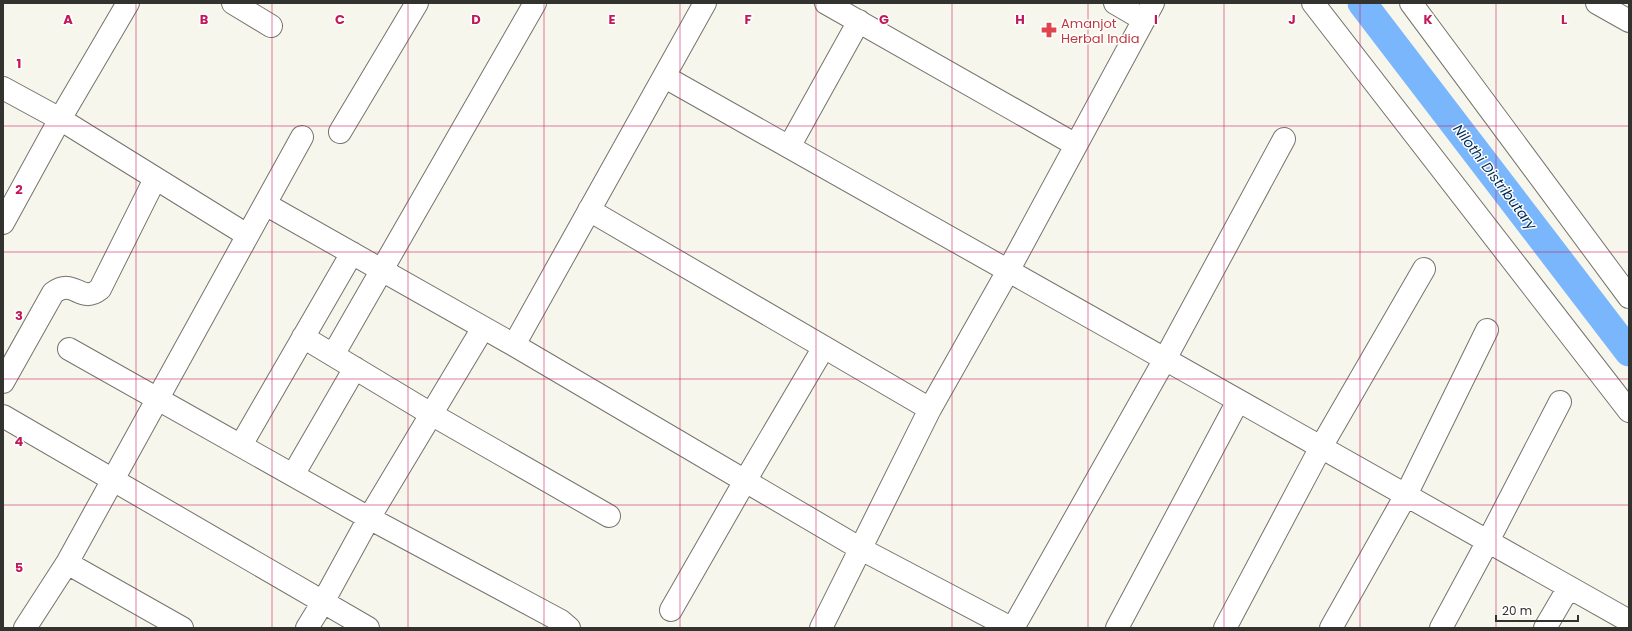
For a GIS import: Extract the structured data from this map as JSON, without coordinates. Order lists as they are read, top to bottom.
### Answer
{
  "water": ["Nilothi Distributary"],
  "places": {
    "pharmacy": ["Amanjot Herbal India"]
  },
  "scale_bar": "20 m",
  "grid": {
    "columns": [
      "A",
      "B",
      "C",
      "D",
      "E",
      "F",
      "G",
      "H",
      "I",
      "J",
      "K",
      "L"
    ],
    "rows": [
      "1",
      "2",
      "3",
      "4",
      "5"
    ]
  }
}
